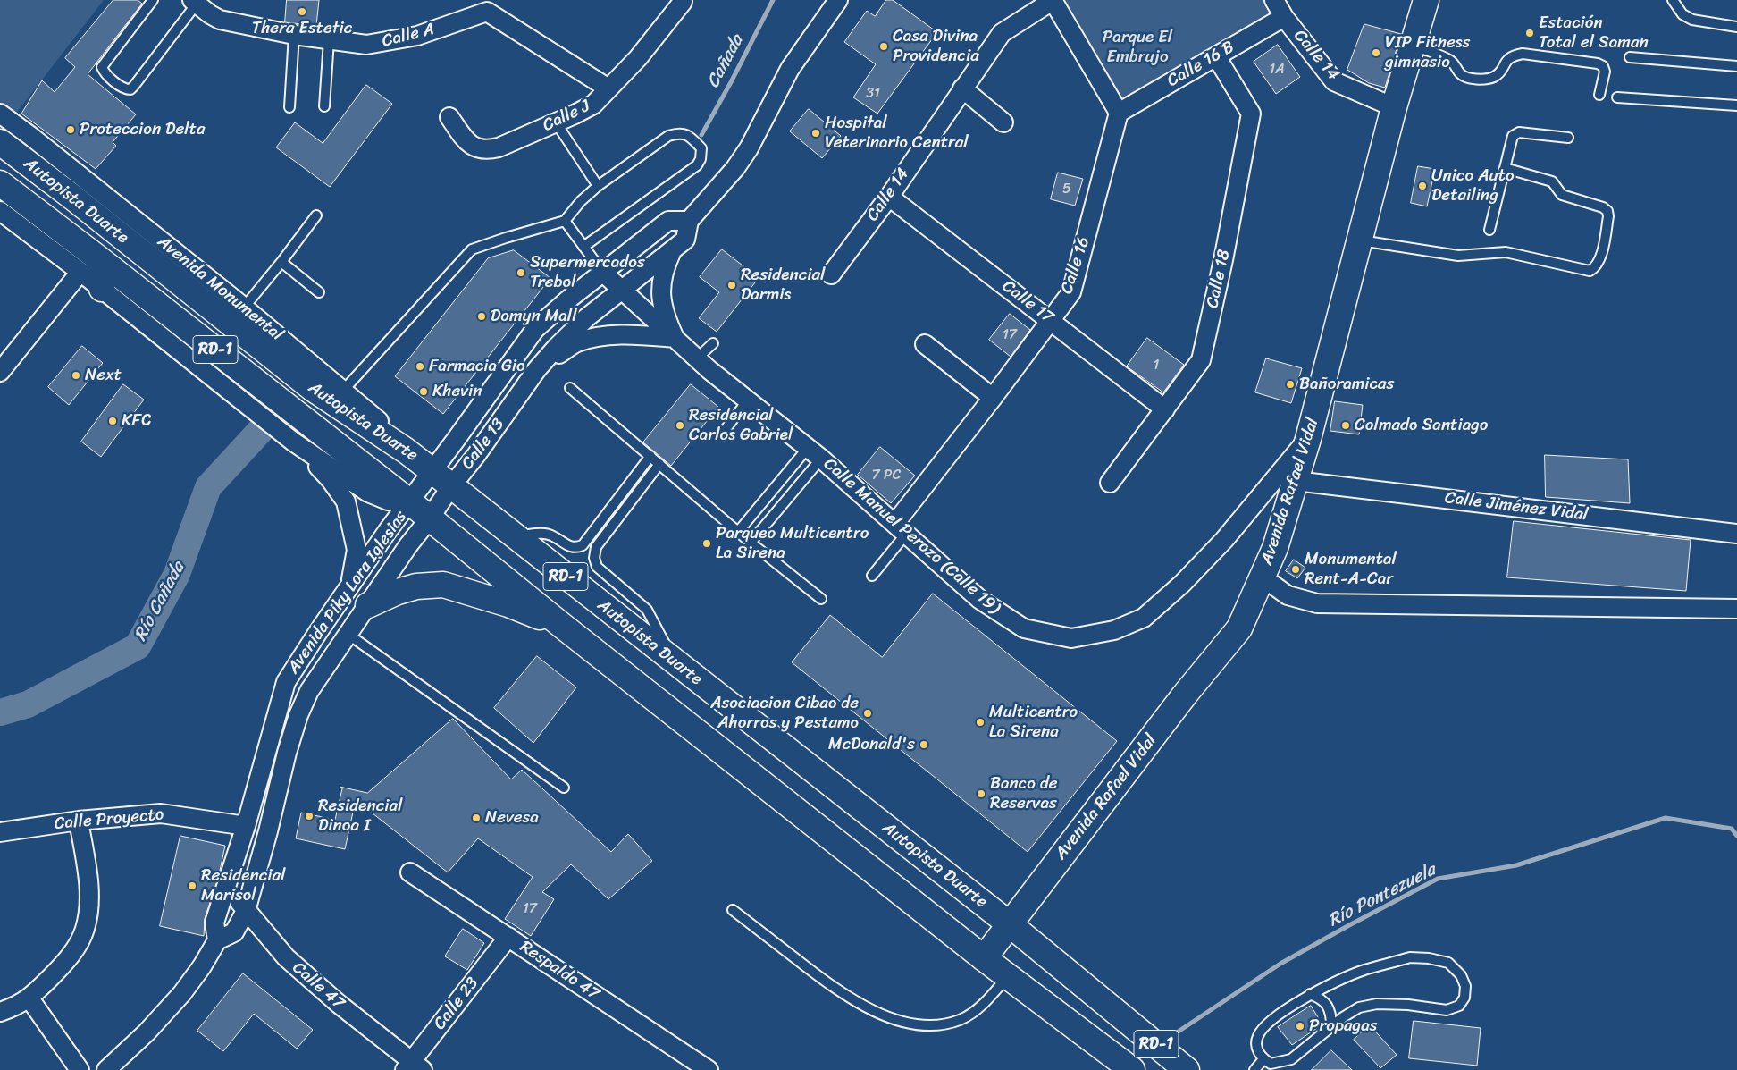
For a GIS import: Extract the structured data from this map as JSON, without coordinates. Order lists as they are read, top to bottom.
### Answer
{
  "streets": {
    "main road": ["Autopista Duarte", "RD-1", "Avenida Rafael Vidal"],
    "street": [
      "Calle A",
      "Calle 14",
      "Calle 16 B",
      "Calle J",
      "Calle 16",
      "Calle 18",
      "Avenida Monumental",
      "Calle 17",
      "Calle 13",
      "Calle Jiménez Vidal",
      "Calle Manuel Perozo (Calle 19)",
      "Avenida Piky Lora Iglesias",
      "Calle Proyecto",
      "Respaldo 47",
      "Calle 47",
      "Calle 23"
    ]
  },
  "crossings": [
    ["Calle A", "Calle J"],
    ["Calle 14", "Calle 16 B"],
    ["Calle 14", "Calle 17"],
    ["Calle 14", "Avenida Rafael Vidal"],
    ["Calle 16 B", "Calle 16"],
    ["Calle 16 B", "Calle 18"],
    ["Autopista Duarte", "Avenida Monumental"],
    ["Autopista Duarte", "Calle 13"],
    ["Autopista Duarte", "Avenida Rafael Vidal"],
    ["Autopista Duarte", "Avenida Piky Lora Iglesias"],
    ["Calle 16", "Calle 17"],
    ["Calle 16", "Calle Manuel Perozo (Calle 19)"],
    ["Calle 18", "Calle 17"],
    ["Avenida Monumental", "Avenida Piky Lora Iglesias"],
    ["Calle 13", "Calle Manuel Perozo (Calle 19)"],
    ["Calle 13", "Avenida Piky Lora Iglesias"],
    ["Avenida Rafael Vidal", "Calle Jiménez Vidal"],
    ["Avenida Rafael Vidal", "Calle Manuel Perozo (Calle 19)"],
    ["Calle Manuel Perozo (Calle 19)", "Avenida Piky Lora Iglesias"],
    ["Avenida Piky Lora Iglesias", "Calle Proyecto"],
    ["Avenida Piky Lora Iglesias", "Calle 47"],
    ["Respaldo 47", "Calle 23"],
    ["Calle 47", "Calle 23"]
  ],
  "water": ["Cañada", "Río Cañada", "Río Pontezuela"],
  "parks": ["Parque El Embrujo"],
  "places": [
    "Thera Estetic",
    "Estación Total el Saman",
    "Casa Divina Providencia",
    "VIP Fitness gimnasio",
    "Proteccion Delta",
    "Hospital Veterinario Central",
    "Unico Auto Detailing",
    "Supermercados Trebol",
    "Residencial Darmis",
    "Domyn Mall",
    "Farmacia Gio",
    "Next",
    "Bañoramicas",
    "Khevin",
    "KFC",
    "Residencial Carlos Gabriel",
    "Colmado Santiago",
    "Parqueo Multicentro La Sirena",
    "Monumental Rent-A-Car",
    "Asociacion Cibao de Ahorros y Pestamo",
    "Multicentro La Sirena",
    "McDonald's",
    "Banco de Reservas",
    "Residencial Dinoa I",
    "Nevesa",
    "Residencial Marisol",
    "Propagas"
  ],
  "house_numbers": [
    "1A",
    "31",
    "5",
    "17",
    "1",
    "7 PC",
    "17"
  ]
}
